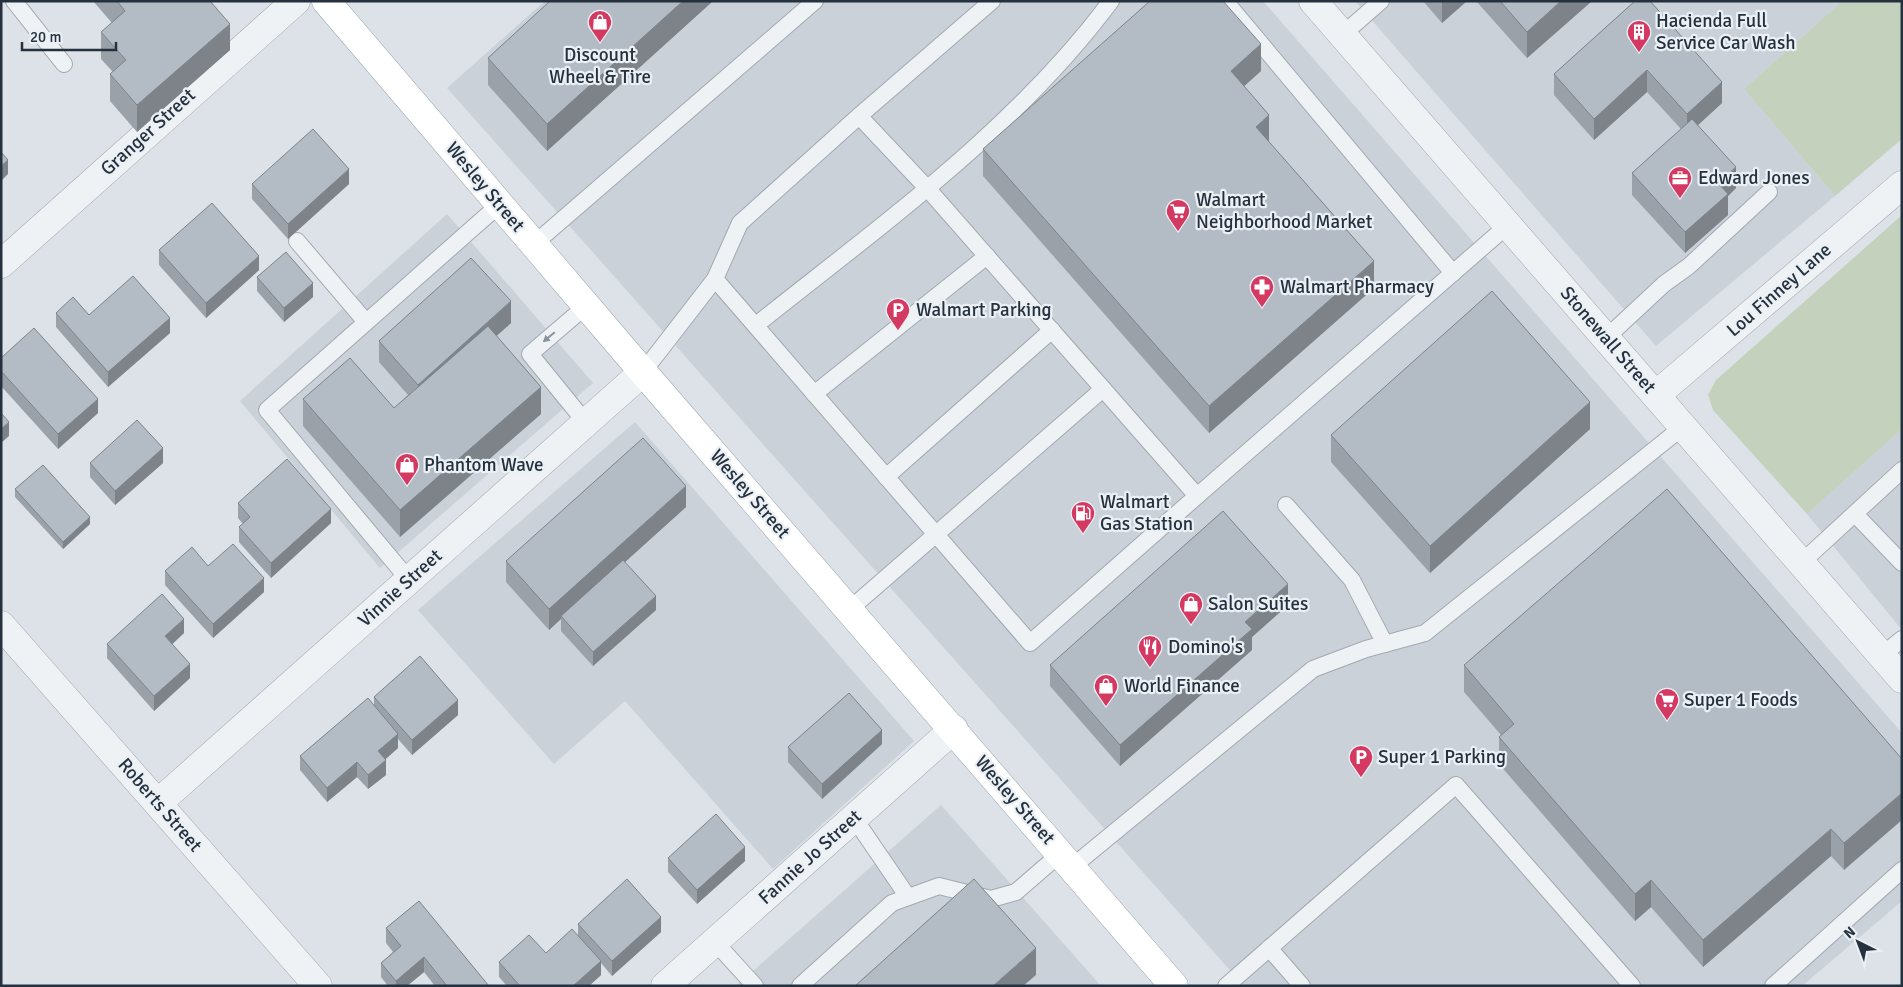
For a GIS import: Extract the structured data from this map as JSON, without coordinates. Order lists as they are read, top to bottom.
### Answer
{
  "streets": {
    "main road": ["Wesley Street"],
    "street": [
      "Granger Street",
      "Lou Finney Lane",
      "Stonewall Street",
      "Vinnie Street",
      "Roberts Street",
      "Fannie Jo Street"
    ]
  },
  "crossings": [
    ["Wesley Street", "Vinnie Street"],
    ["Wesley Street", "Fannie Jo Street"],
    ["Lou Finney Lane", "Stonewall Street"],
    ["Vinnie Street", "Roberts Street"]
  ],
  "places": {
    "shop": [
      "Discount Wheel & Tire",
      "Phantom Wave",
      "Salon Suites",
      "World Finance"
    ],
    "building": ["Hacienda Full Service Car Wash"],
    "office": ["Edward Jones"],
    "supermarket": ["Walmart Neighborhood Market", "Super 1 Foods"],
    "pharmacy": ["Walmart Pharmacy"],
    "parking": ["Walmart Parking", "Super 1 Parking"],
    "fuel station": ["Walmart Gas Station"],
    "restaurant": ["Domino's"]
  },
  "scale_bar": "20 m",
  "north": "top left"
}
